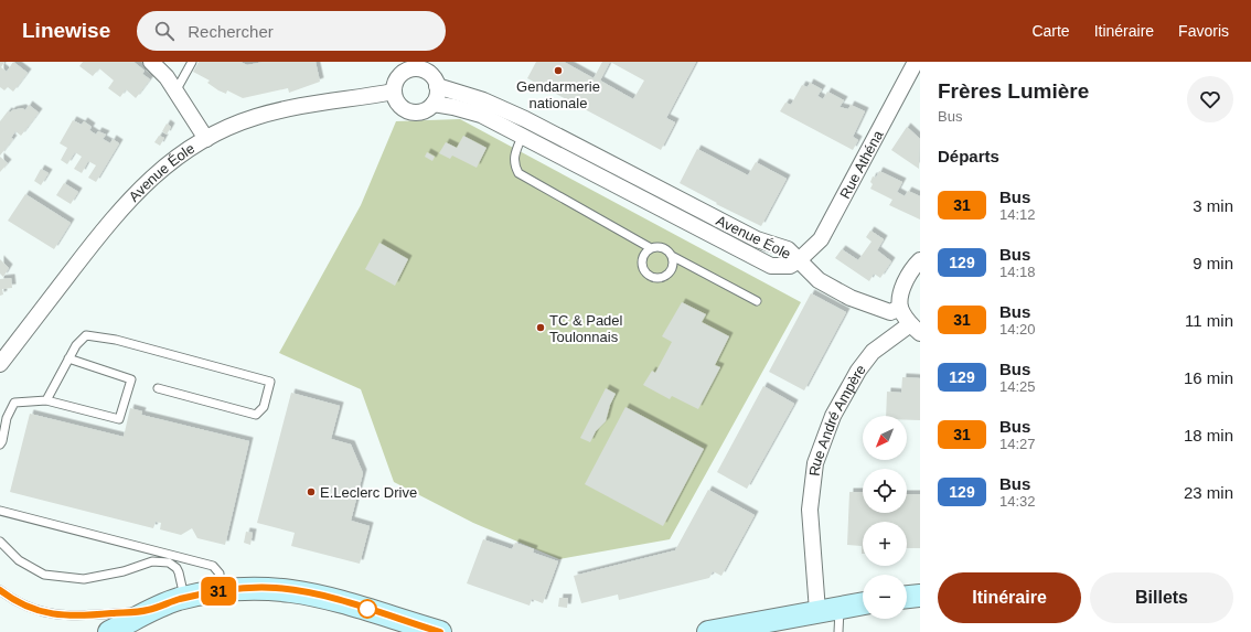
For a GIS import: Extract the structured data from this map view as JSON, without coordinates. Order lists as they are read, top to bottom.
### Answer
{
  "streets": {
    "street": ["Rue Athéna", "Avenue Éole", "Rue André Ampère"]
  },
  "crossings": [
    ["Rue Athéna", "Avenue Éole"]
  ],
  "places": ["Gendarmerie nationale", "TC & Padel Toulonnais", "E.Leclerc Drive"],
  "lines": ["bus line 31"],
  "north": "bottom left",
  "page": {
    "header": "Linewise",
    "search": "Rechercher",
    "nav": ["Carte", "Itinéraire", "Favoris"],
    "on_map": "31",
    "heading": [
      ["Frères Lumière", "Bus"],
      "Départs"
    ],
    "list": [
      {
        "mark": "31",
        "name": "Bus",
        "note": "14:12",
        "value": "3 min"
      },
      {
        "mark": "129",
        "name": "Bus",
        "note": "14:18",
        "value": "9 min"
      },
      {
        "mark": "31",
        "name": "Bus",
        "note": "14:20",
        "value": "11 min"
      },
      {
        "mark": "129",
        "name": "Bus",
        "note": "14:25",
        "value": "16 min"
      },
      {
        "mark": "31",
        "name": "Bus",
        "note": "14:27",
        "value": "18 min"
      },
      {
        "mark": "129",
        "name": "Bus",
        "note": "14:32",
        "value": "23 min"
      }
    ],
    "map_buttons": ["+", "−"],
    "buttons": ["Itinéraire", "Billets"]
  }
}
